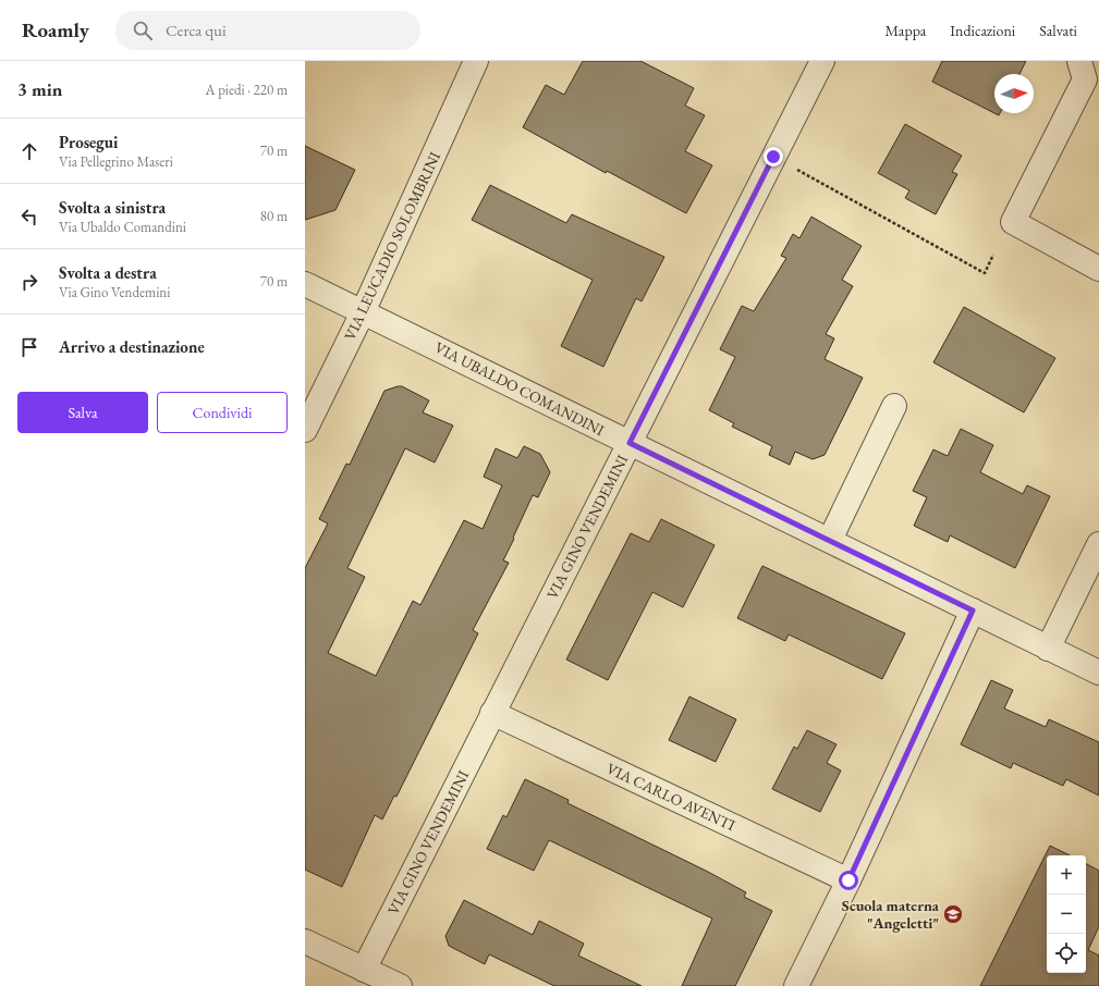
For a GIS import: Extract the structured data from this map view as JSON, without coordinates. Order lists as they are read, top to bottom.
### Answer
{
  "streets": {
    "street": [
      "VIA LEUCADIO SOLOMBRINI",
      "VIA UBALDO COMANDINI",
      "VIA GINO VENDEMINI",
      "VIA CARLO AVENTI"
    ]
  },
  "crossings": [
    ["VIA LEUCADIO SOLOMBRINI", "VIA UBALDO COMANDINI"],
    ["VIA UBALDO COMANDINI", "VIA GINO VENDEMINI"],
    ["VIA GINO VENDEMINI", "VIA CARLO AVENTI"]
  ],
  "places": {
    "school or university": ["Scuola materna \"Angeletti\""]
  },
  "north": "right",
  "page": {
    "header": "Roamly",
    "search": "Cerca qui",
    "nav": ["Mappa", "Indicazioni", "Salvati"],
    "heading": ["3 min", "A piedi · 220 m"],
    "list": [
      ["Prosegui", "Via Pellegrino Maseri", "70 m"],
      ["Svolta a sinistra", "Via Ubaldo Comandini", "80 m"],
      ["Svolta a destra", "Via Gino Vendemini", "70 m"],
      "Arrivo a destinazione"
    ],
    "buttons": ["Salva", "Condividi"],
    "map_buttons": ["+", "−"]
  }
}
